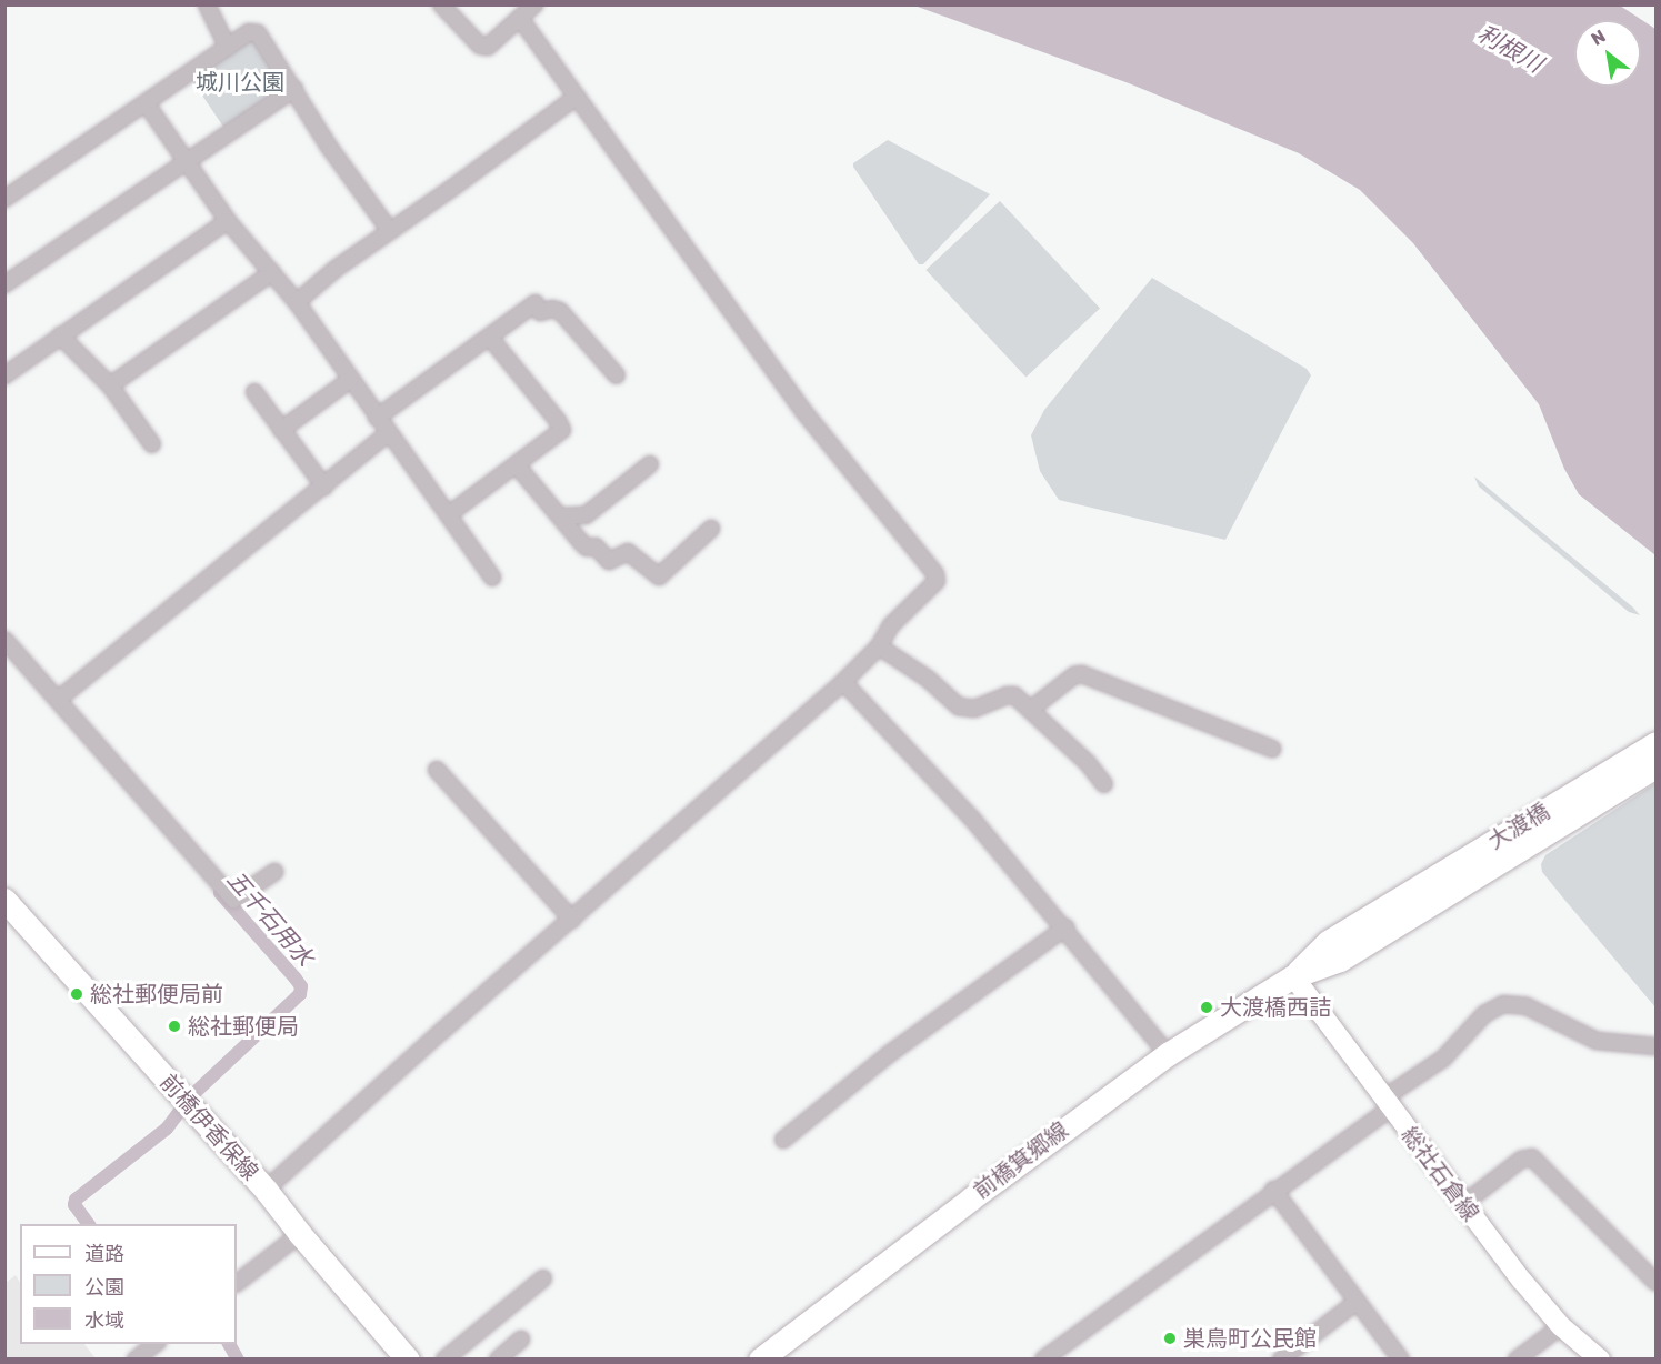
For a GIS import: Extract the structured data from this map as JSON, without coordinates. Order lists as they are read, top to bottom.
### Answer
{
  "streets": {
    "main road": [
      "大渡橋",
      "前橋伊香保線",
      "前橋箕郷線",
      "総社石倉線"
    ]
  },
  "crossings": [
    ["大渡橋", "前橋箕郷線"],
    ["前橋箕郷線", "総社石倉線"]
  ],
  "water": ["利根川", "五千石用水"],
  "parks": ["城川公園"],
  "places": [
    "総社郵便局前",
    "大渡橋西詰",
    "総社郵便局",
    "巣鳥町公民館"
  ],
  "legend": ["道路", "公園", "水域"],
  "north": "top left"
}
